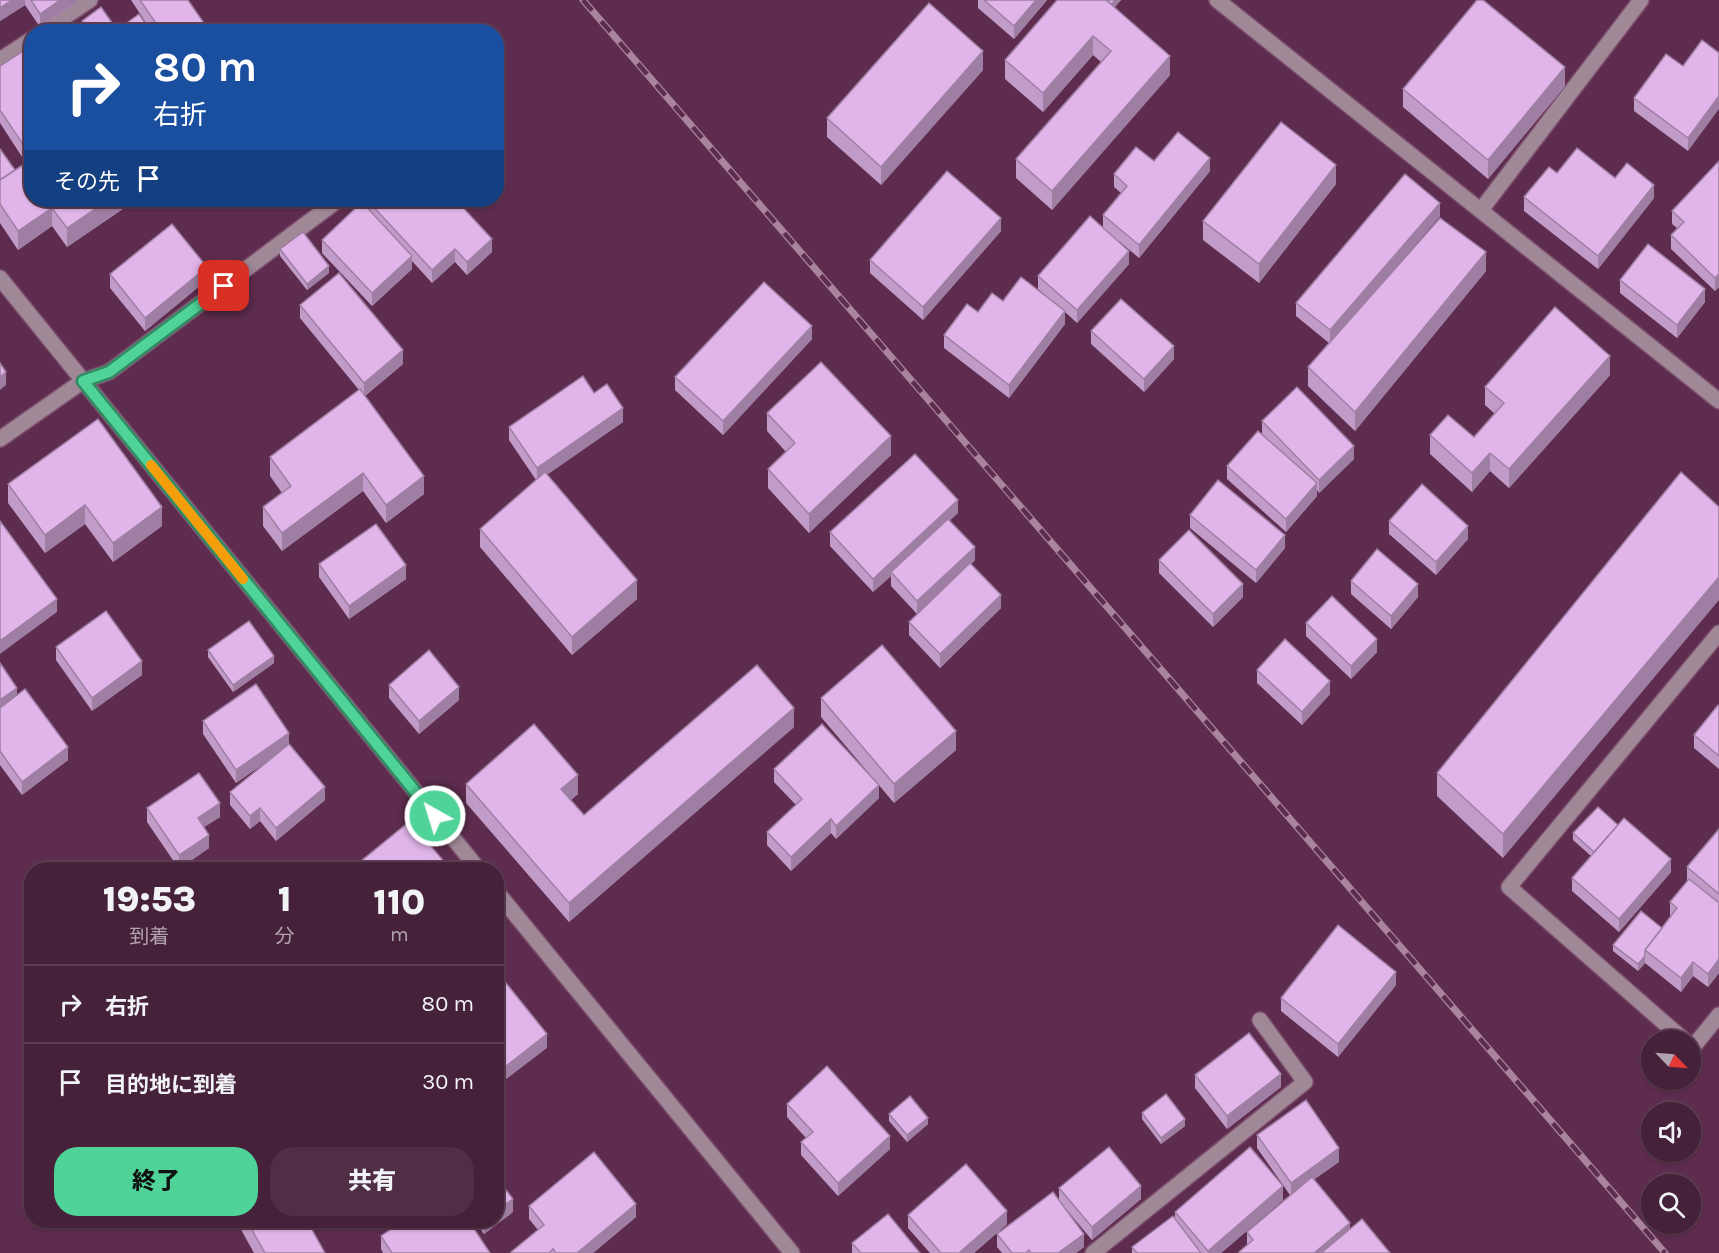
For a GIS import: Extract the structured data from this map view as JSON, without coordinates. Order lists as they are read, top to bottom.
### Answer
{
  "north": "bottom right",
  "page": {
    "turn": ["80 m", "右折"],
    "then": "その先",
    "eta": [
      "19:53",
      "到着",
      "1",
      "分",
      "110",
      "m"
    ],
    "list": [
      {
        "name": "右折",
        "value": "80 m"
      },
      {
        "name": "目的地に到着",
        "value": "30 m"
      }
    ],
    "buttons": ["終了", "共有"]
  }
}
